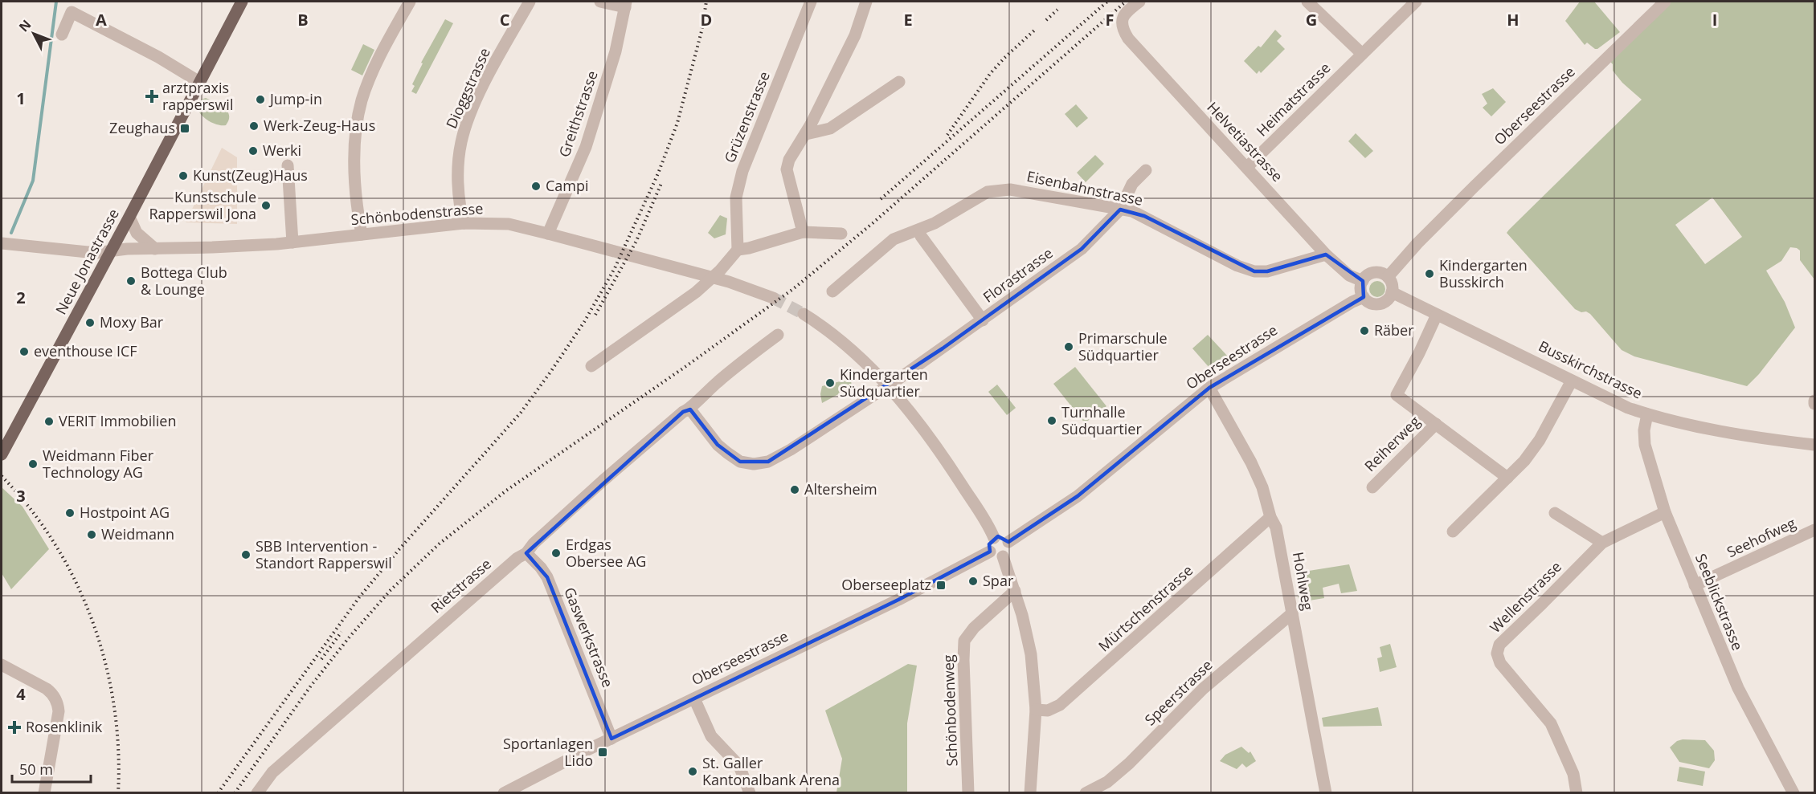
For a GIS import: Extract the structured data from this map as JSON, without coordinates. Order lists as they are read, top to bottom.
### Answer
{
  "streets": {
    "main road": ["Neue Jonastrasse"],
    "street": [
      "Dioggstrasse",
      "Heimatstrasse",
      "Oberseestrasse",
      "Greithstrasse",
      "Grüzenstrasse",
      "Helvetiastrasse",
      "Eisenbahnstrasse",
      "Schönbodenstrasse",
      "Florastrasse",
      "Busskirchstrasse",
      "Reiherweg",
      "Seehofweg",
      "Hohlweg",
      "Rietstrasse",
      "Wellenstrasse",
      "Seeblickstrasse",
      "Mürtschenstrasse",
      "Gaswerkstrasse",
      "Speerstrasse",
      "Schönbodenweg"
    ]
  },
  "crossings": [
    ["Dioggstrasse", "Schönbodenstrasse"],
    ["Heimatstrasse", "Helvetiastrasse"],
    ["Oberseestrasse", "Helvetiastrasse"],
    ["Oberseestrasse", "Busskirchstrasse"],
    ["Oberseestrasse", "Hohlweg"],
    ["Oberseestrasse", "Gaswerkstrasse"],
    ["Greithstrasse", "Schönbodenstrasse"],
    ["Helvetiastrasse", "Eisenbahnstrasse"],
    ["Helvetiastrasse", "Busskirchstrasse"],
    ["Eisenbahnstrasse", "Florastrasse"],
    ["Schönbodenstrasse", "Neue Jonastrasse"],
    ["Busskirchstrasse", "Reiherweg"],
    ["Busskirchstrasse", "Seeblickstrasse"],
    ["Seehofweg", "Seeblickstrasse"],
    ["Hohlweg", "Mürtschenstrasse"],
    ["Hohlweg", "Speerstrasse"],
    ["Rietstrasse", "Gaswerkstrasse"],
    ["Wellenstrasse", "Seeblickstrasse"]
  ],
  "places": {
    "health": ["arztpraxis rapperswil", "Rosenklinik"],
    "other": [
      "Jump-in",
      "Werk-Zeug-Haus",
      "Werki",
      "Kunst(Zeug)Haus",
      "Campi",
      "Kunstschule Rapperswil Jona",
      "Kindergarten Busskirch",
      "Bottega Club & Lounge",
      "Moxy Bar",
      "Räber",
      "Primarschule Südquartier",
      "eventhouse ICF",
      "Kindergarten Südquartier",
      "Turnhalle Südquartier",
      "VERIT Immobilien",
      "Weidmann Fiber Technology AG",
      "Altersheim",
      "Hostpoint AG",
      "Weidmann",
      "Erdgas Obersee AG",
      "SBB Intervention - Standort Rapperswil",
      "Spar",
      "St. Galler Kantonalbank Arena"
    ],
    "transit": ["Zeughaus", "Oberseeplatz", "Sportanlagen Lido"]
  },
  "scale_bar": "50 m",
  "north": "top left",
  "grid": {
    "columns": [
      "A",
      "B",
      "C",
      "D",
      "E",
      "F",
      "G",
      "H",
      "I"
    ],
    "rows": [
      "1",
      "2",
      "3",
      "4"
    ]
  }
}
